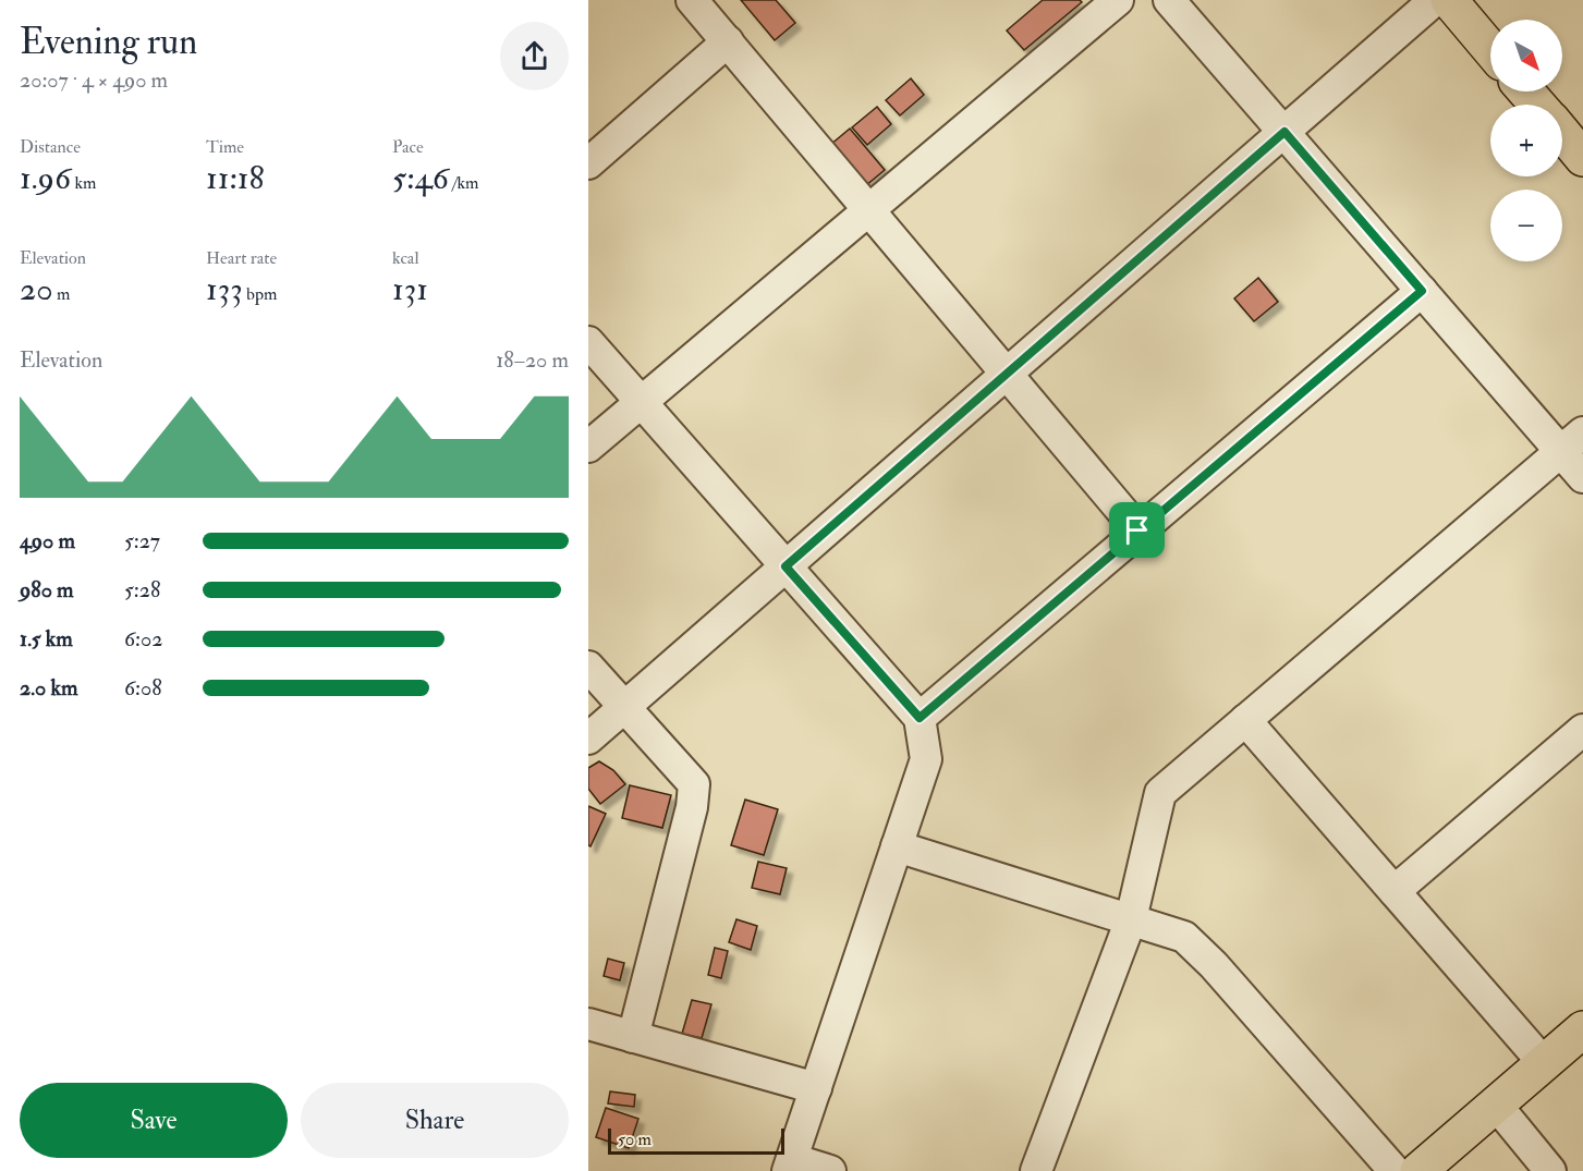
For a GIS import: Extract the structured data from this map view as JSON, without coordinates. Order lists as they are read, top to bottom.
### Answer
{
  "scale_bar": "50 m",
  "north": "bottom right",
  "page": {
    "heading": ["Evening run", "20:07 · 4 × 490 m"],
    "map_buttons": ["+", "−"],
    "stats": [
      ["Distance", "1.96 km"],
      ["Time", "11:18"],
      ["Pace", "5:46 /km"],
      ["Elevation", "20 m"],
      ["Heart rate", "133 bpm"],
      ["kcal", "131"]
    ],
    "chart": ["Elevation", "18–20 m"],
    "list": [
      {
        "name": "490 m",
        "note": "5:27"
      },
      {
        "name": "980 m",
        "note": "5:28"
      },
      {
        "name": "1.5 km",
        "note": "6:02"
      },
      {
        "name": "2.0 km",
        "note": "6:08"
      }
    ],
    "buttons": ["Save", "Share"],
    "scale": "50 m"
  }
}
